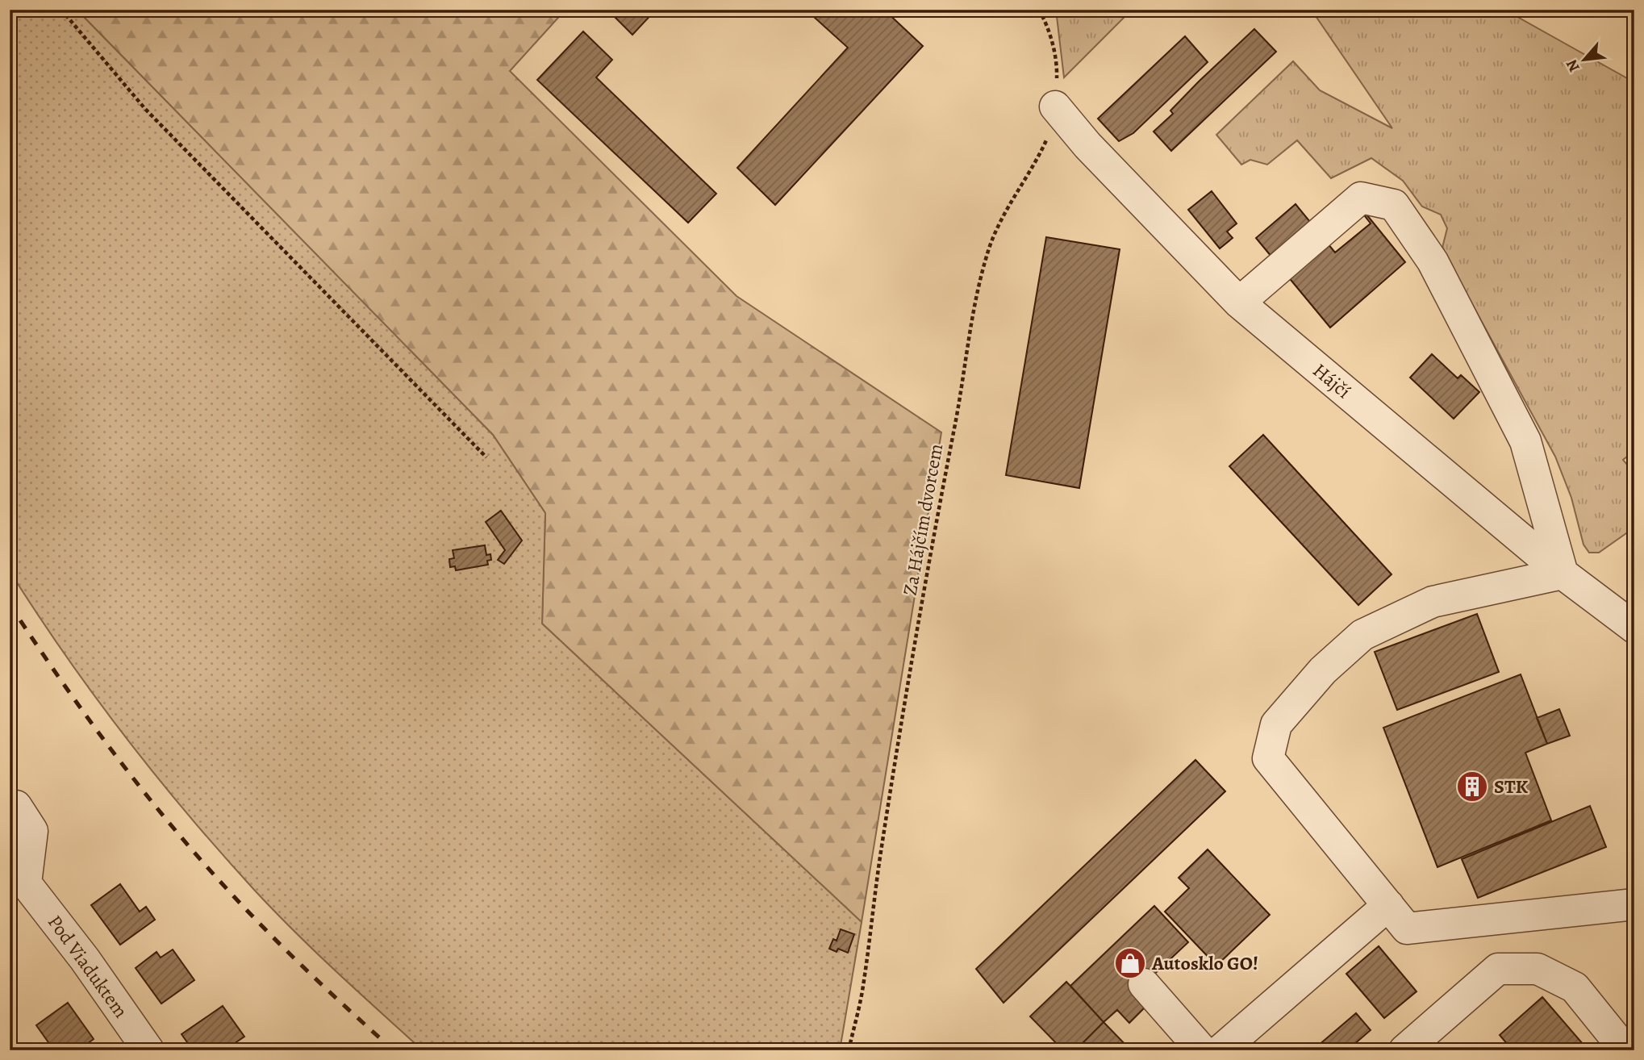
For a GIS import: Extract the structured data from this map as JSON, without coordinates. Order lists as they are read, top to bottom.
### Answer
{
  "streets": {
    "street": ["Hájčí", "Pod Viaduktem"],
    "path": ["Za Hájčím dvorcem"]
  },
  "crossings": [
    ["Hájčí", "Za Hájčím dvorcem"]
  ],
  "places": {
    "building": ["STK"],
    "shop": ["Autosklo GO!"]
  },
  "north": "bottom left"
}
